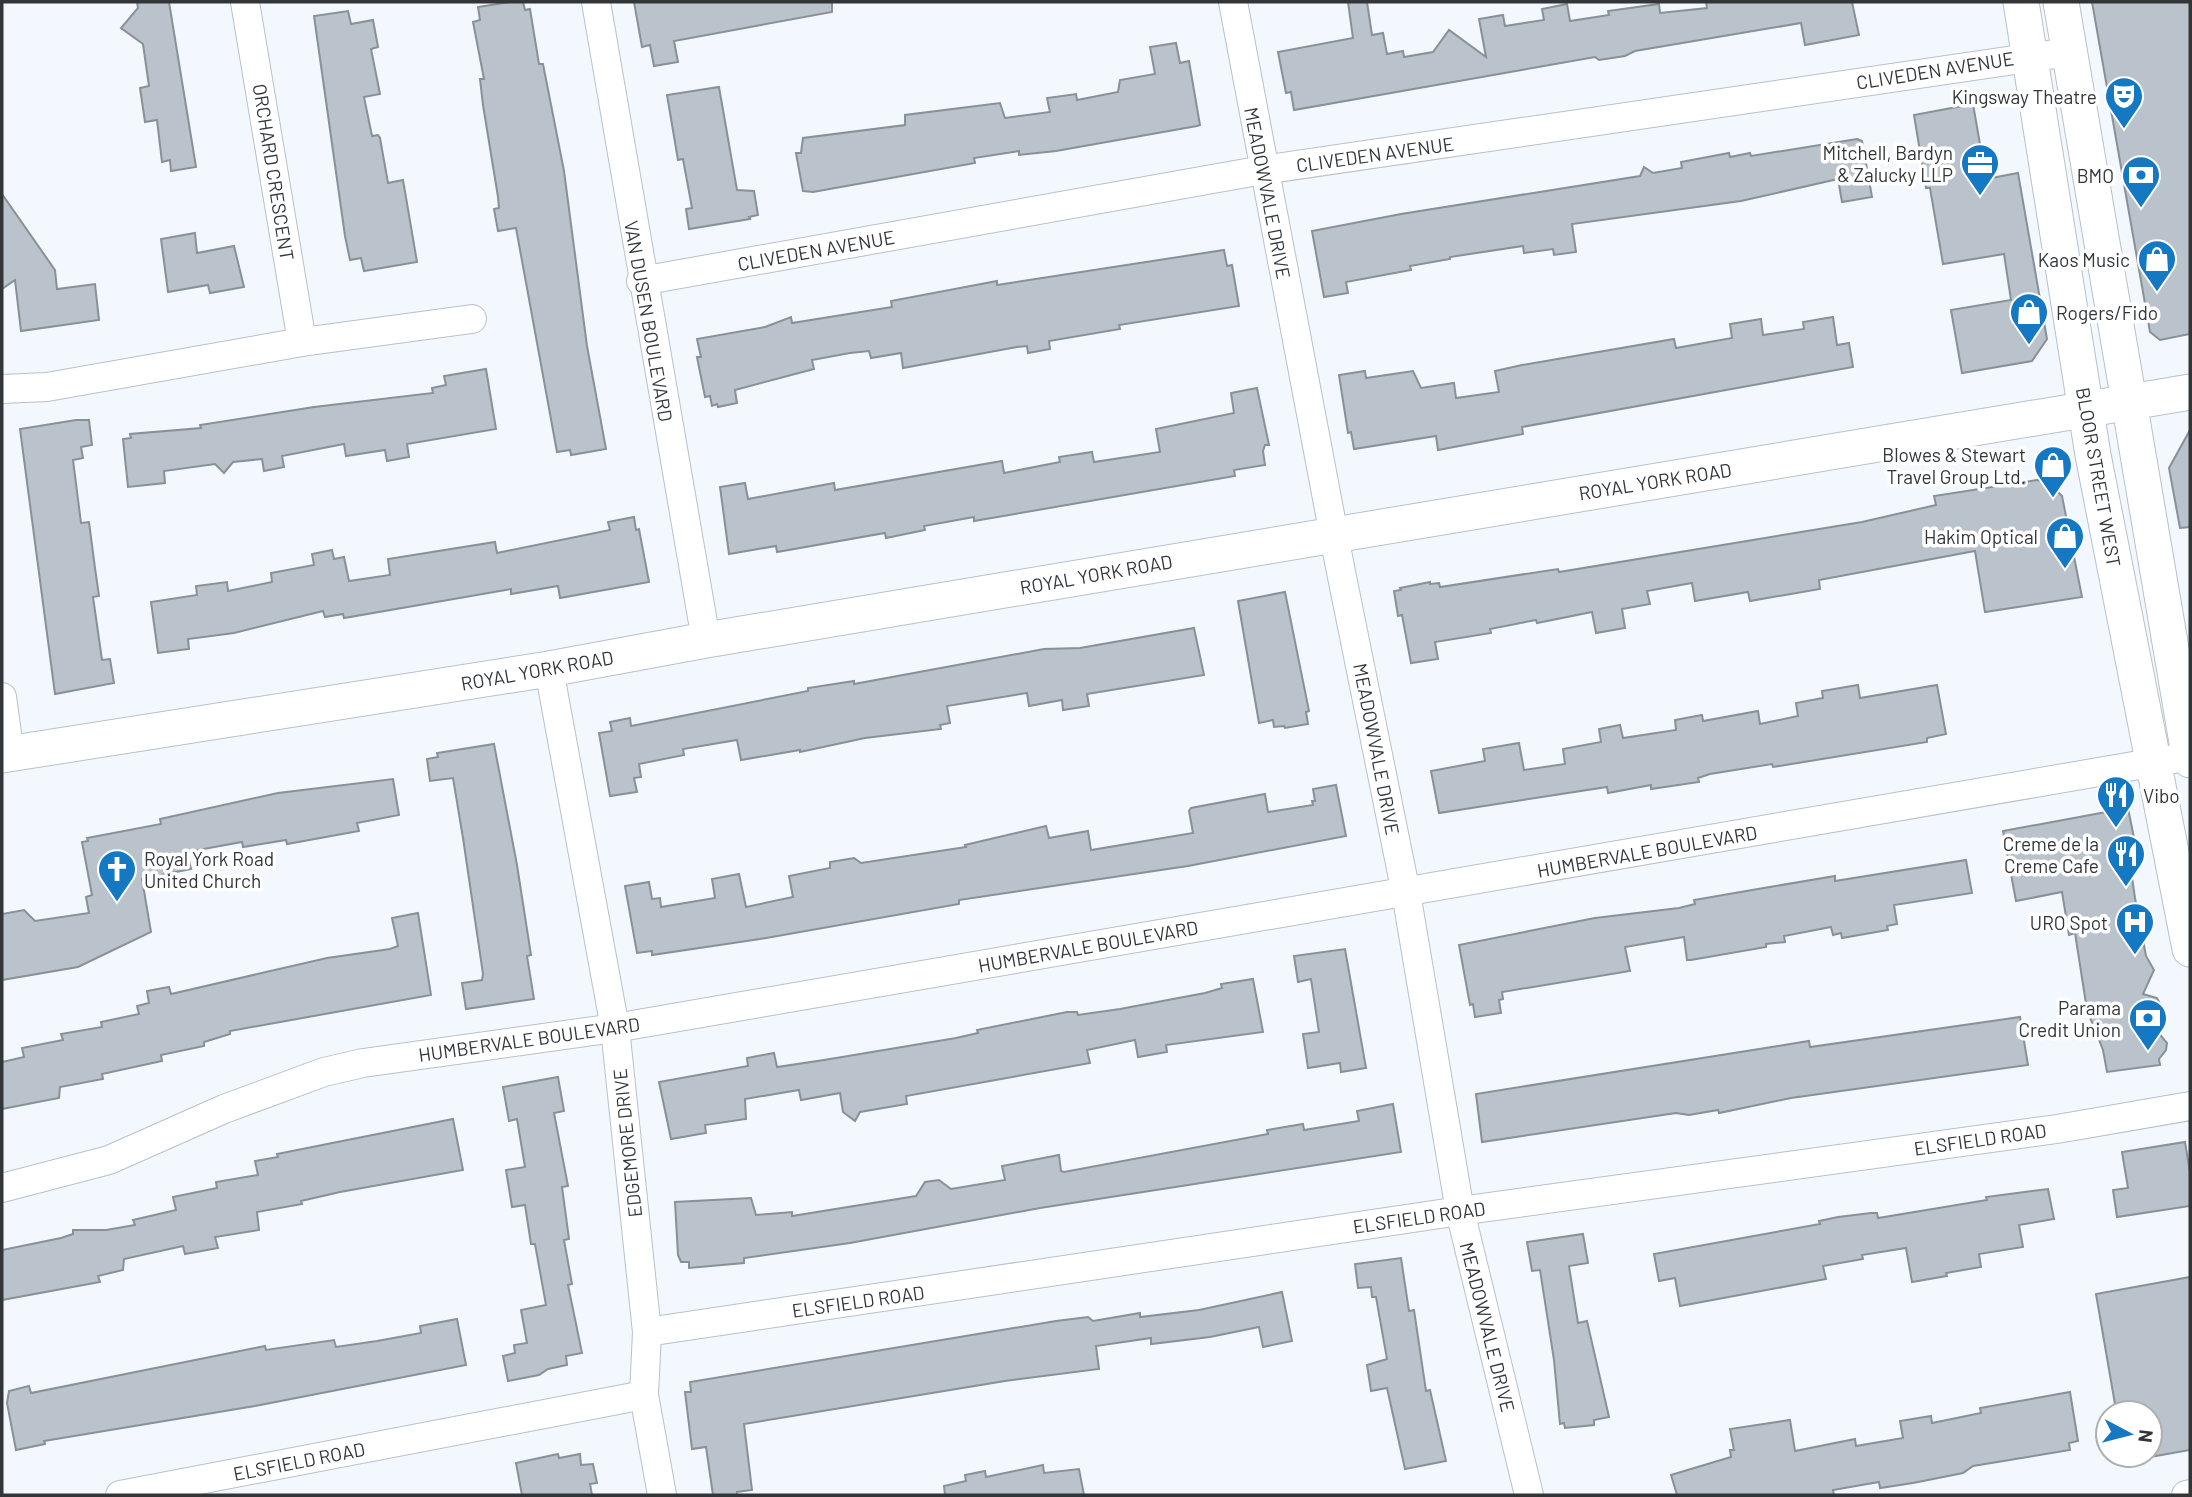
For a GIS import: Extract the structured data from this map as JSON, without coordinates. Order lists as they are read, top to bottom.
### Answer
{
  "streets": {
    "main road": ["BLOOR STREET WEST", "ROYAL YORK ROAD"],
    "street": [
      "CLIVEDEN AVENUE",
      "ORCHARD CRESCENT",
      "MEADOWVALE DRIVE",
      "VAN DUSEN BOULEVARD",
      "HUMBERVALE BOULEVARD",
      "ELSFIELD ROAD",
      "EDGEMORE DRIVE"
    ]
  },
  "crossings": [
    ["CLIVEDEN AVENUE", "MEADOWVALE DRIVE"],
    ["CLIVEDEN AVENUE", "VAN DUSEN BOULEVARD"],
    ["CLIVEDEN AVENUE", "BLOOR STREET WEST"],
    ["MEADOWVALE DRIVE", "ROYAL YORK ROAD"],
    ["MEADOWVALE DRIVE", "HUMBERVALE BOULEVARD"],
    ["MEADOWVALE DRIVE", "ELSFIELD ROAD"],
    ["VAN DUSEN BOULEVARD", "ROYAL YORK ROAD"],
    ["BLOOR STREET WEST", "ROYAL YORK ROAD"],
    ["BLOOR STREET WEST", "HUMBERVALE BOULEVARD"],
    ["ROYAL YORK ROAD", "EDGEMORE DRIVE"],
    ["HUMBERVALE BOULEVARD", "EDGEMORE DRIVE"],
    ["ELSFIELD ROAD", "EDGEMORE DRIVE"]
  ],
  "places": {
    "theatre": ["Kingsway Theatre"],
    "office": ["Mitchell, Bardyn & Zalucky LLP"],
    "bank": ["BMO", "Parama Credit Union"],
    "shop": [
      "Kaos Music",
      "Rogers/Fido",
      "Blowes & Stewart Travel Group Ltd.",
      "Hakim Optical"
    ],
    "restaurant": ["Vibo", "Creme de la Creme Cafe"],
    "church": ["Royal York Road United Church"],
    "hospital": ["URO Spot"]
  },
  "north": "right"
}
